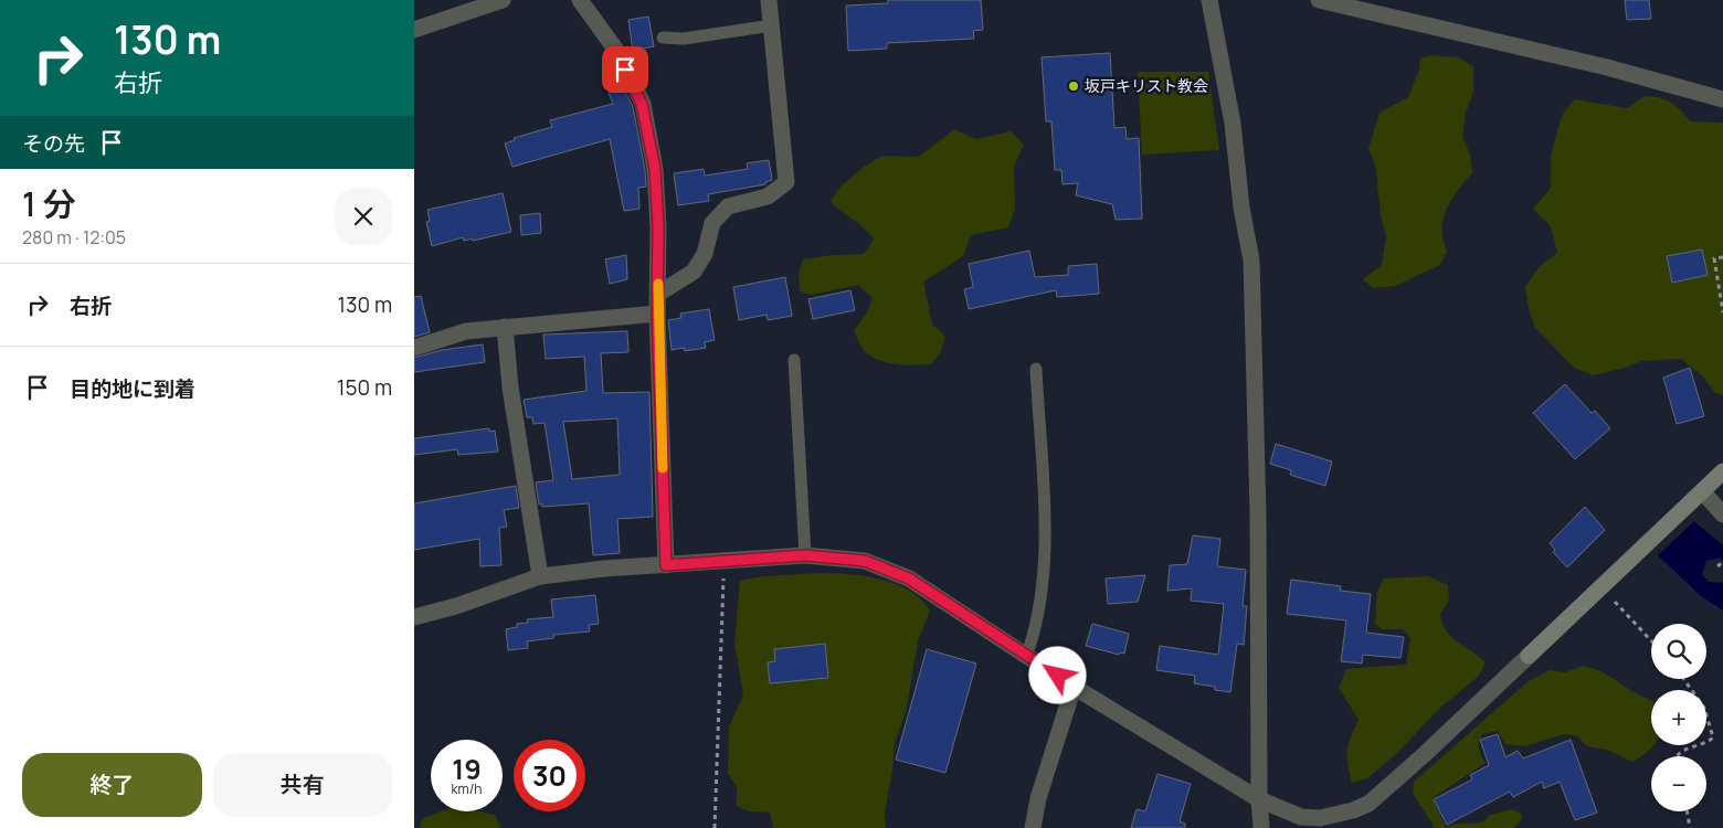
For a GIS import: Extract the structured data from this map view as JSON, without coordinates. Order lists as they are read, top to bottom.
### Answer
{
  "places": ["坂戸キリスト教会"],
  "page": {
    "turn": ["130 m", "右折"],
    "then": "その先",
    "heading": ["1 分", "280 m · 12:05"],
    "list": [
      {
        "name": "右折",
        "value": "130 m"
      },
      {
        "name": "目的地に到着",
        "value": "150 m"
      }
    ],
    "map_buttons": ["+", "−"],
    "speed": "19 km/h",
    "limit": "30",
    "buttons": ["終了", "共有"]
  }
}
